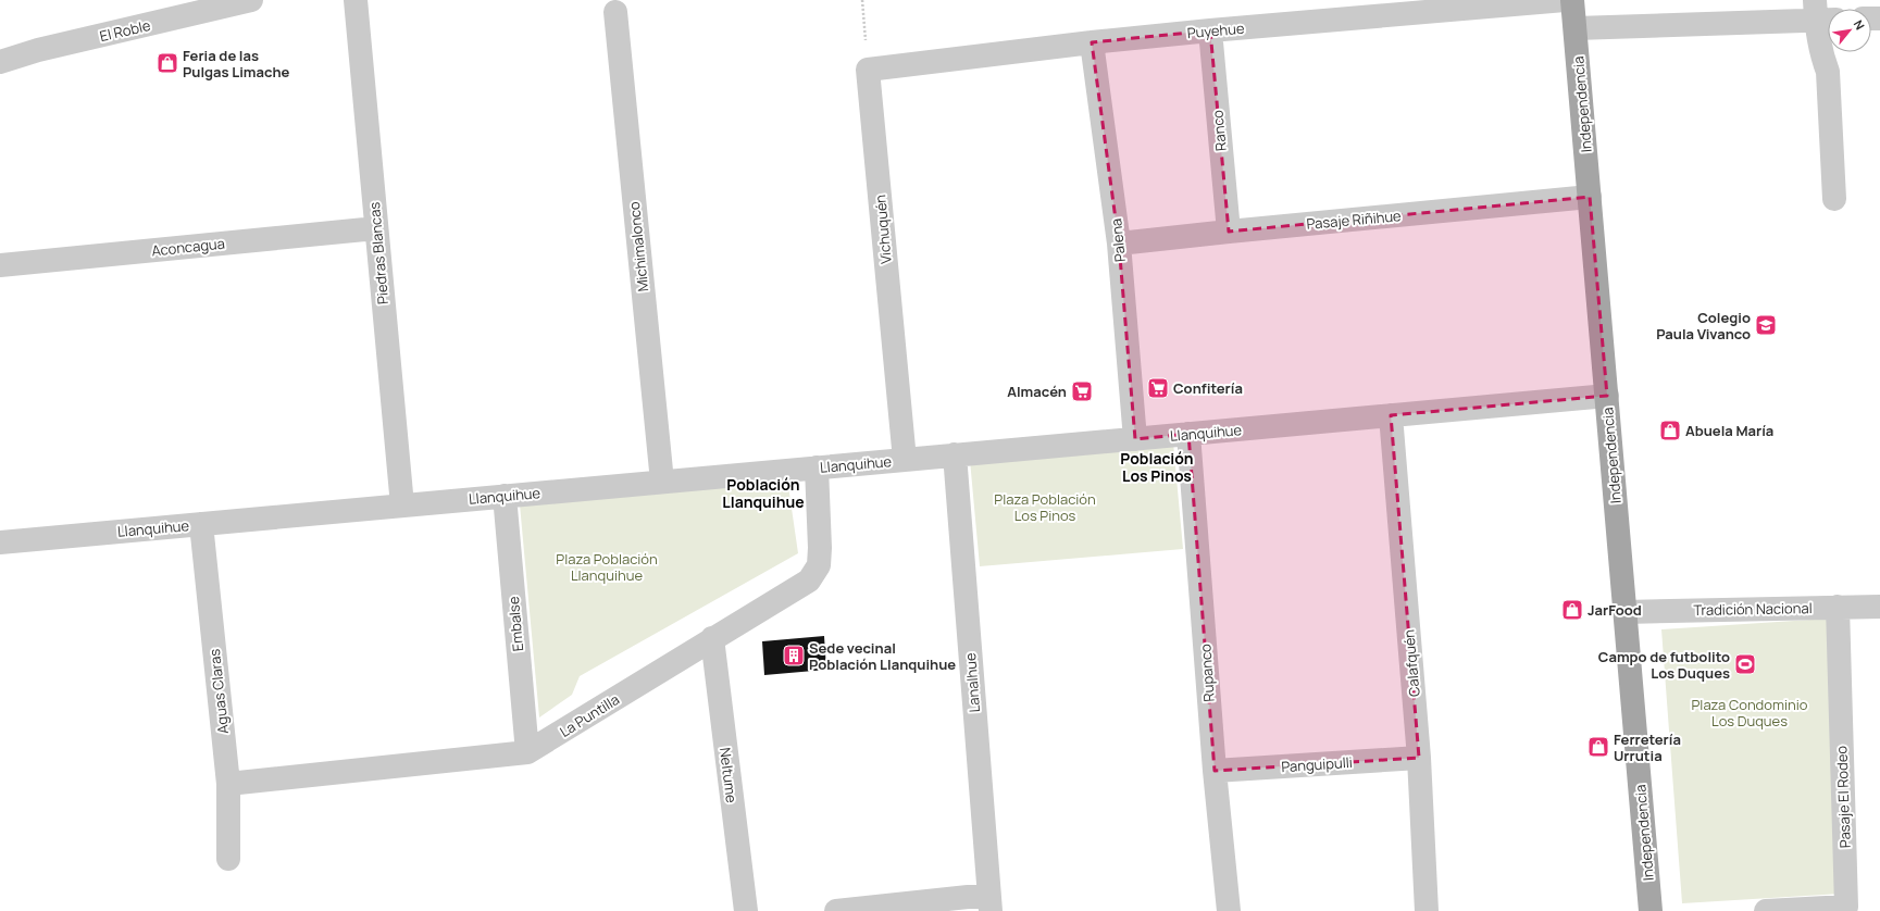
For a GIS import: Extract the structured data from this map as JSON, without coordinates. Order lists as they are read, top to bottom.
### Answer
{
  "streets": {
    "main road": ["Independencia"],
    "street": [
      "El Roble",
      "Puyehue",
      "Ranco",
      "Pasaje Riñihue",
      "Vichuquén",
      "Palena",
      "Aconcagua",
      "Michimalonco",
      "Piedras Blancas",
      "Llanquihue",
      "Tradición Nacional",
      "Embalse",
      "Calafquén",
      "Rupanco",
      "Lanalhue",
      "Aguas Claras",
      "La Puntilla",
      "Panguipulli",
      "Neltume",
      "Pasaje El Rodeo"
    ]
  },
  "crossings": [
    ["Puyehue", "Ranco"],
    ["Puyehue", "Vichuquén"],
    ["Puyehue", "Palena"],
    ["Independencia", "Pasaje Riñihue"],
    ["Independencia", "Llanquihue"],
    ["Independencia", "Tradición Nacional"],
    ["Ranco", "Pasaje Riñihue"],
    ["Pasaje Riñihue", "Palena"],
    ["Vichuquén", "Llanquihue"],
    ["Palena", "Llanquihue"],
    ["Aconcagua", "Piedras Blancas"],
    ["Michimalonco", "Llanquihue"],
    ["Piedras Blancas", "Llanquihue"],
    ["Llanquihue", "Embalse"],
    ["Llanquihue", "Calafquén"],
    ["Llanquihue", "Rupanco"],
    ["Llanquihue", "Lanalhue"],
    ["Llanquihue", "Aguas Claras"],
    ["Llanquihue", "La Puntilla"],
    ["Tradición Nacional", "Pasaje El Rodeo"],
    ["Embalse", "La Puntilla"],
    ["Calafquén", "Panguipulli"],
    ["Rupanco", "Panguipulli"],
    ["Aguas Claras", "La Puntilla"],
    ["La Puntilla", "Neltume"]
  ],
  "districts": ["Población Los Pinos", "Población Llanquihue"],
  "parks": ["Plaza Población Los Pinos", "Plaza Población Llanquihue", "Plaza Condominio Los Duques"],
  "places": {
    "shop": [
      "Feria de las Pulgas Limache",
      "Abuela María",
      "JarFood",
      "Ferretería Urrutia"
    ],
    "school or university": ["Colegio Paula Vivanco"],
    "supermarket": ["Confitería", "Almacén"],
    "building": ["Sede vecinal Población Llanquihue"],
    "sports": ["Campo de futbolito Los Duques"]
  },
  "north": "top right"
}
